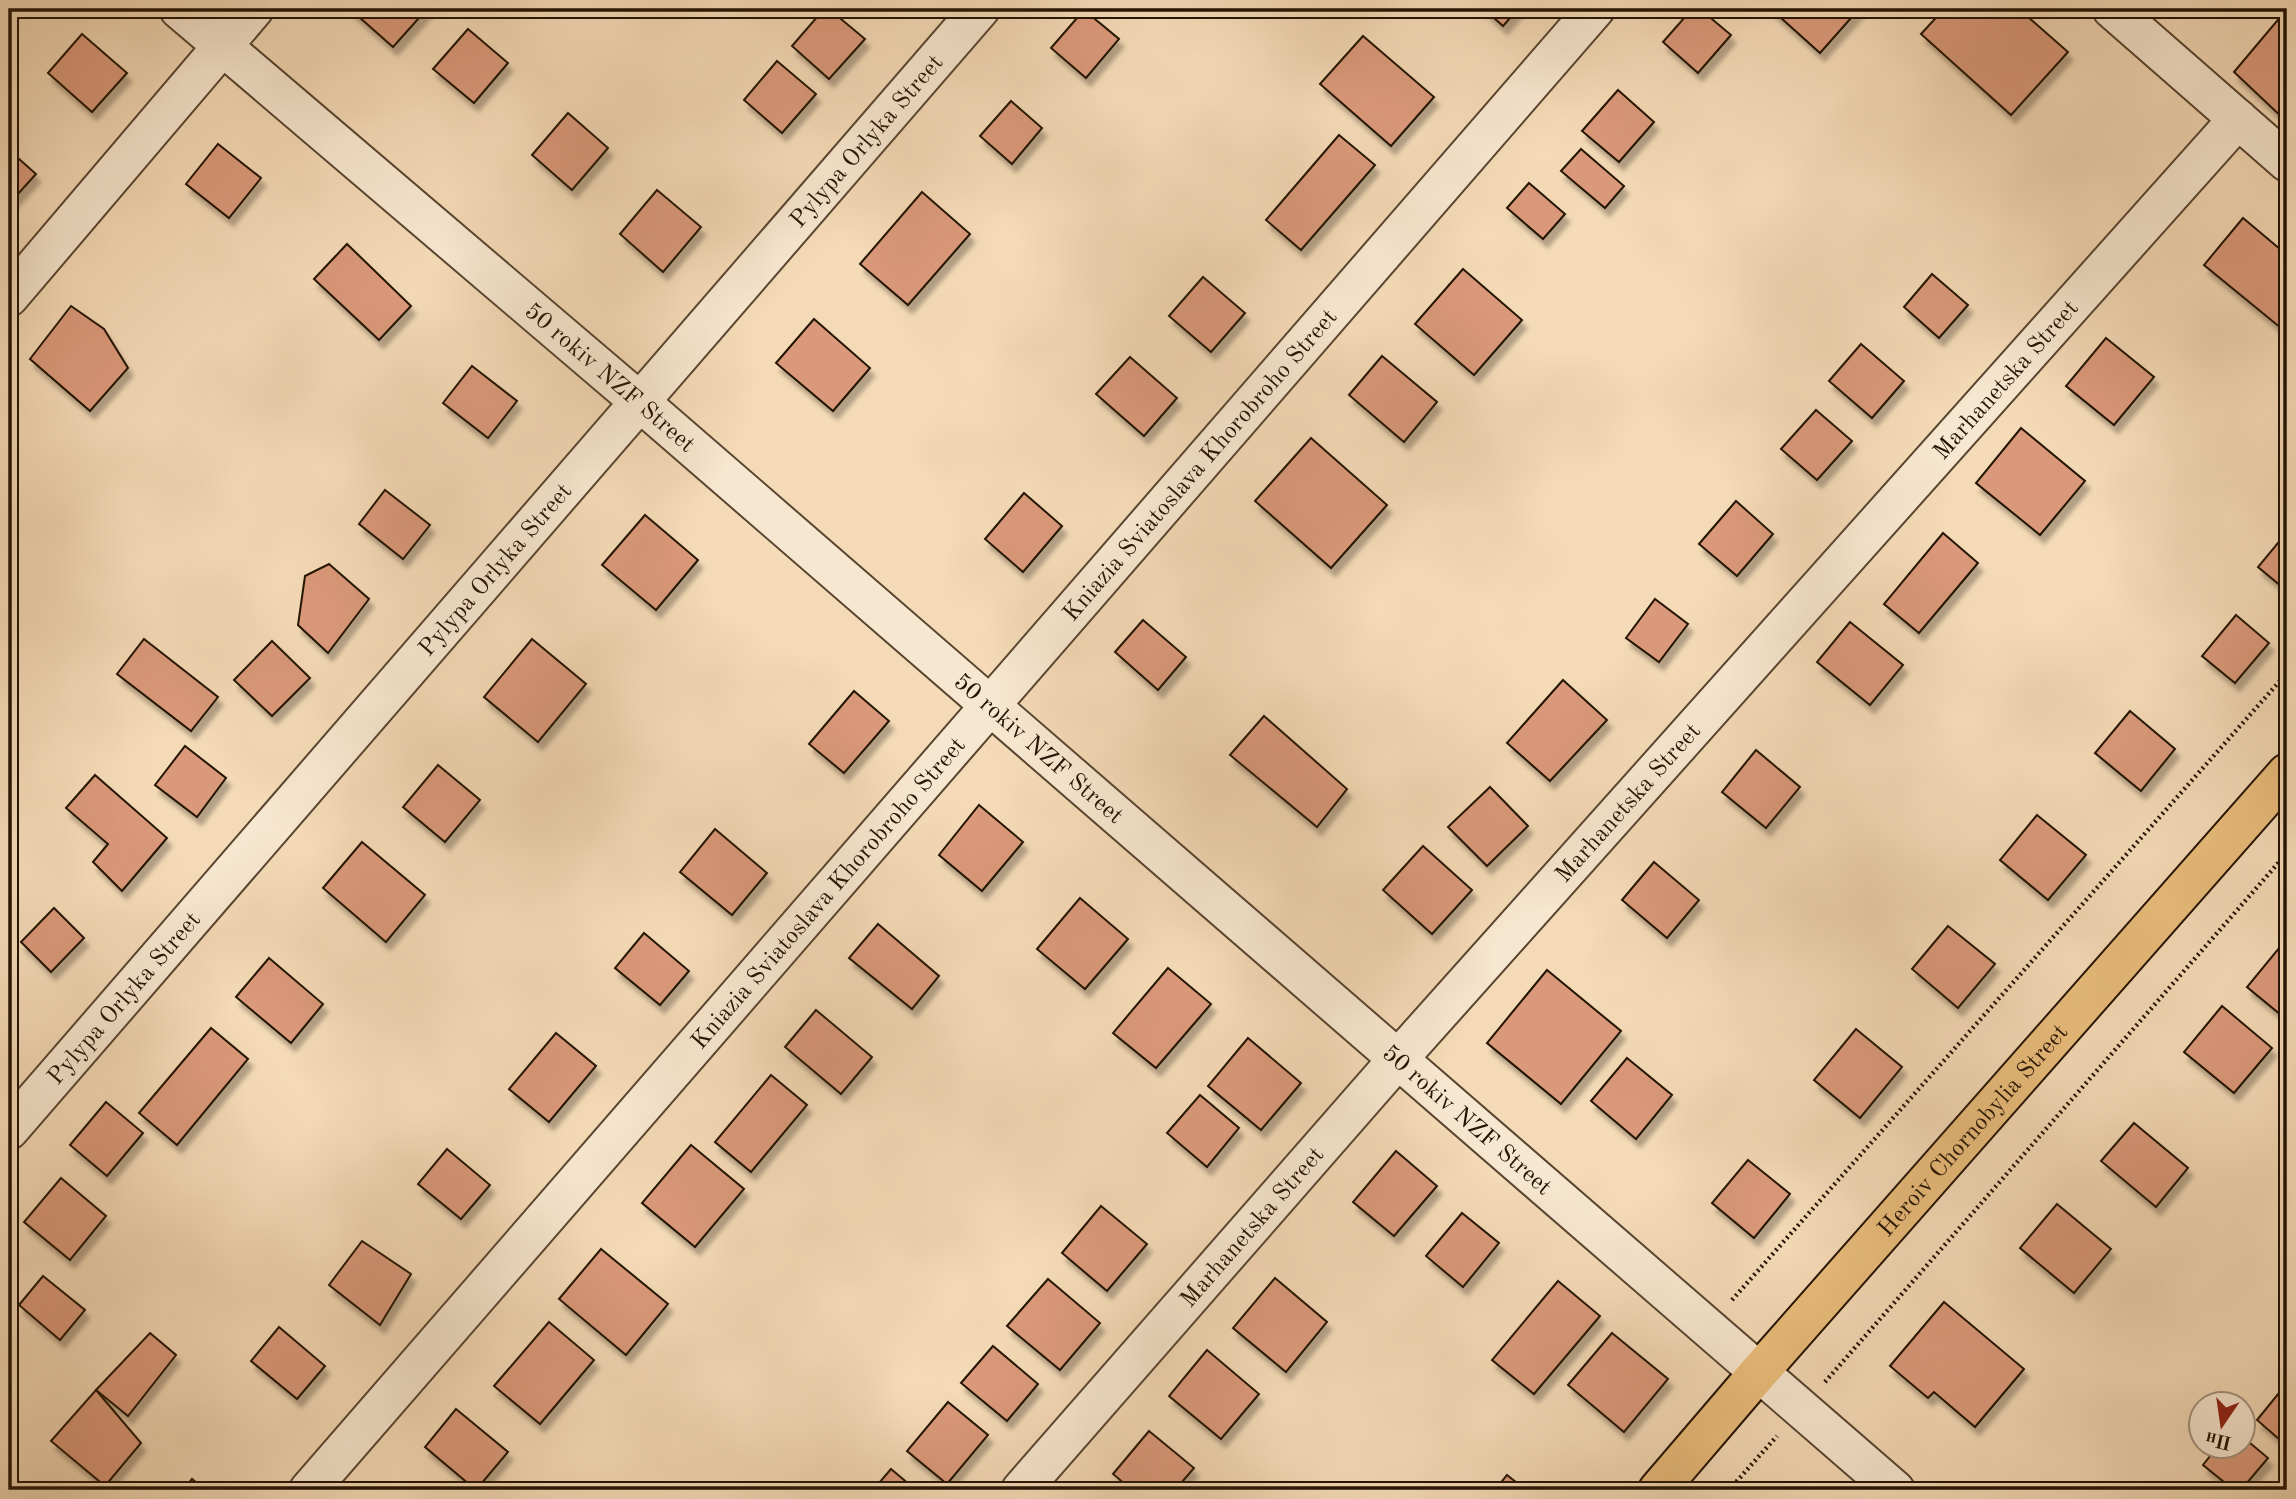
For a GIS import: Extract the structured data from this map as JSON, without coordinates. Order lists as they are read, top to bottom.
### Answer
{
  "streets": {
    "main road": ["Heroiv Chornobylia Street"],
    "street": [
      "Pylypa Orlyka Street",
      "50 rokiv NZF Street",
      "Marhanetska Street",
      "Kniazia Sviatoslava Khorobroho Street"
    ]
  },
  "crossings": [
    ["Pylypa Orlyka Street", "50 rokiv NZF Street"],
    ["50 rokiv NZF Street", "Marhanetska Street"],
    ["50 rokiv NZF Street", "Kniazia Sviatoslava Khorobroho Street"],
    ["50 rokiv NZF Street", "Heroiv Chornobylia Street"]
  ],
  "north": "bottom"
}
